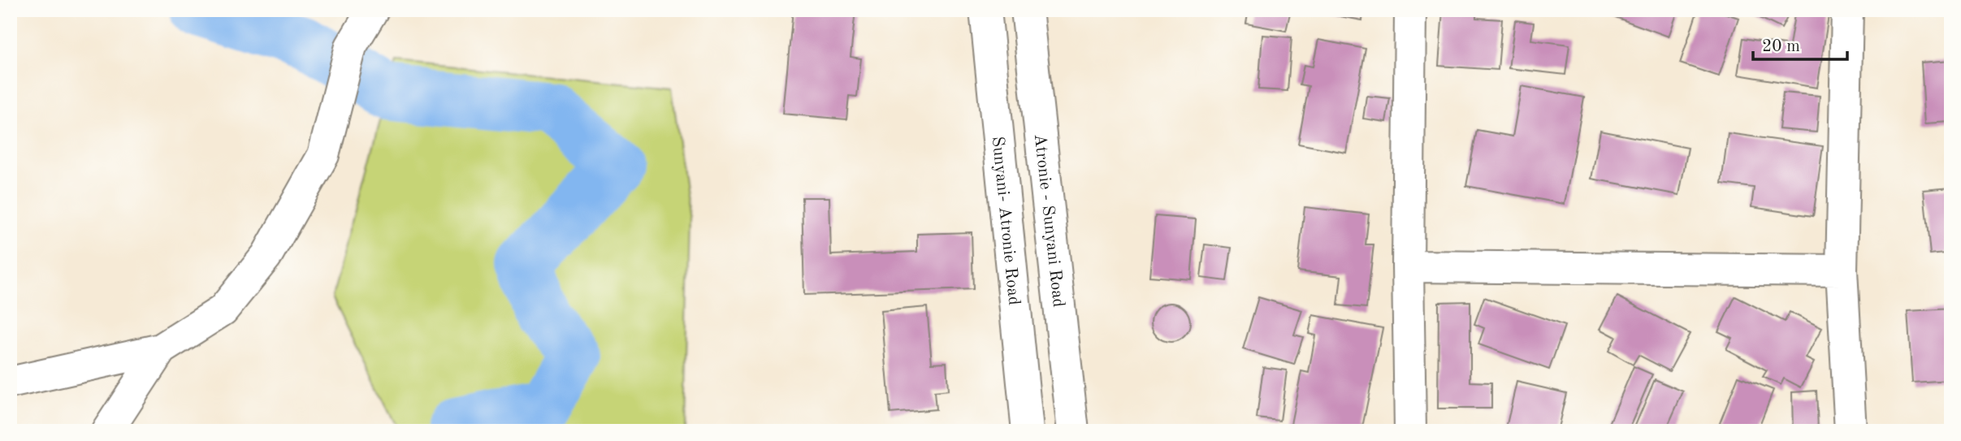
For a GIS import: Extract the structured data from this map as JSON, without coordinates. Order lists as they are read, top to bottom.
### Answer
{
  "streets": {
    "main road": ["Atronie - Sunyani Road", "Sunyani- Atronie Road"]
  },
  "scale_bar": "20 m"
}
